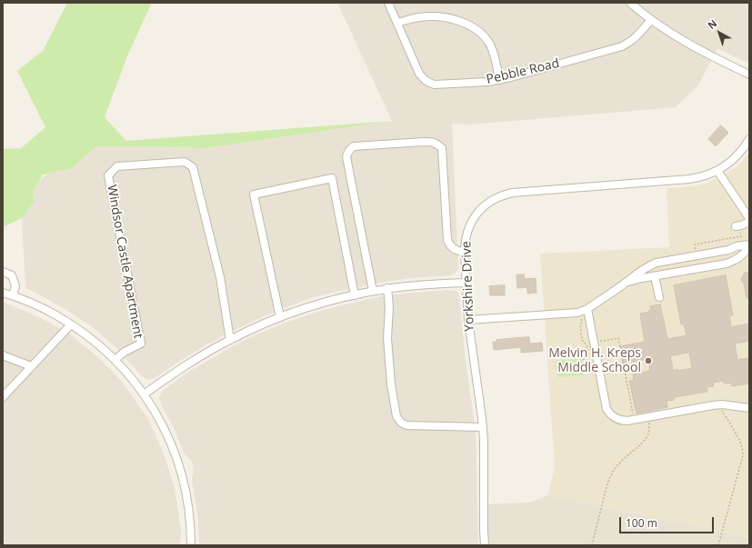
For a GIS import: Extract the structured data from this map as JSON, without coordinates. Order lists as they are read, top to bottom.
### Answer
{
  "streets": {
    "street": ["Pebble Road", "Windsor Castle Apartment", "Yorkshire Drive"]
  },
  "places": ["Melvin H. Kreps Middle School"],
  "scale_bar": "100 m",
  "north": "top left"
}
